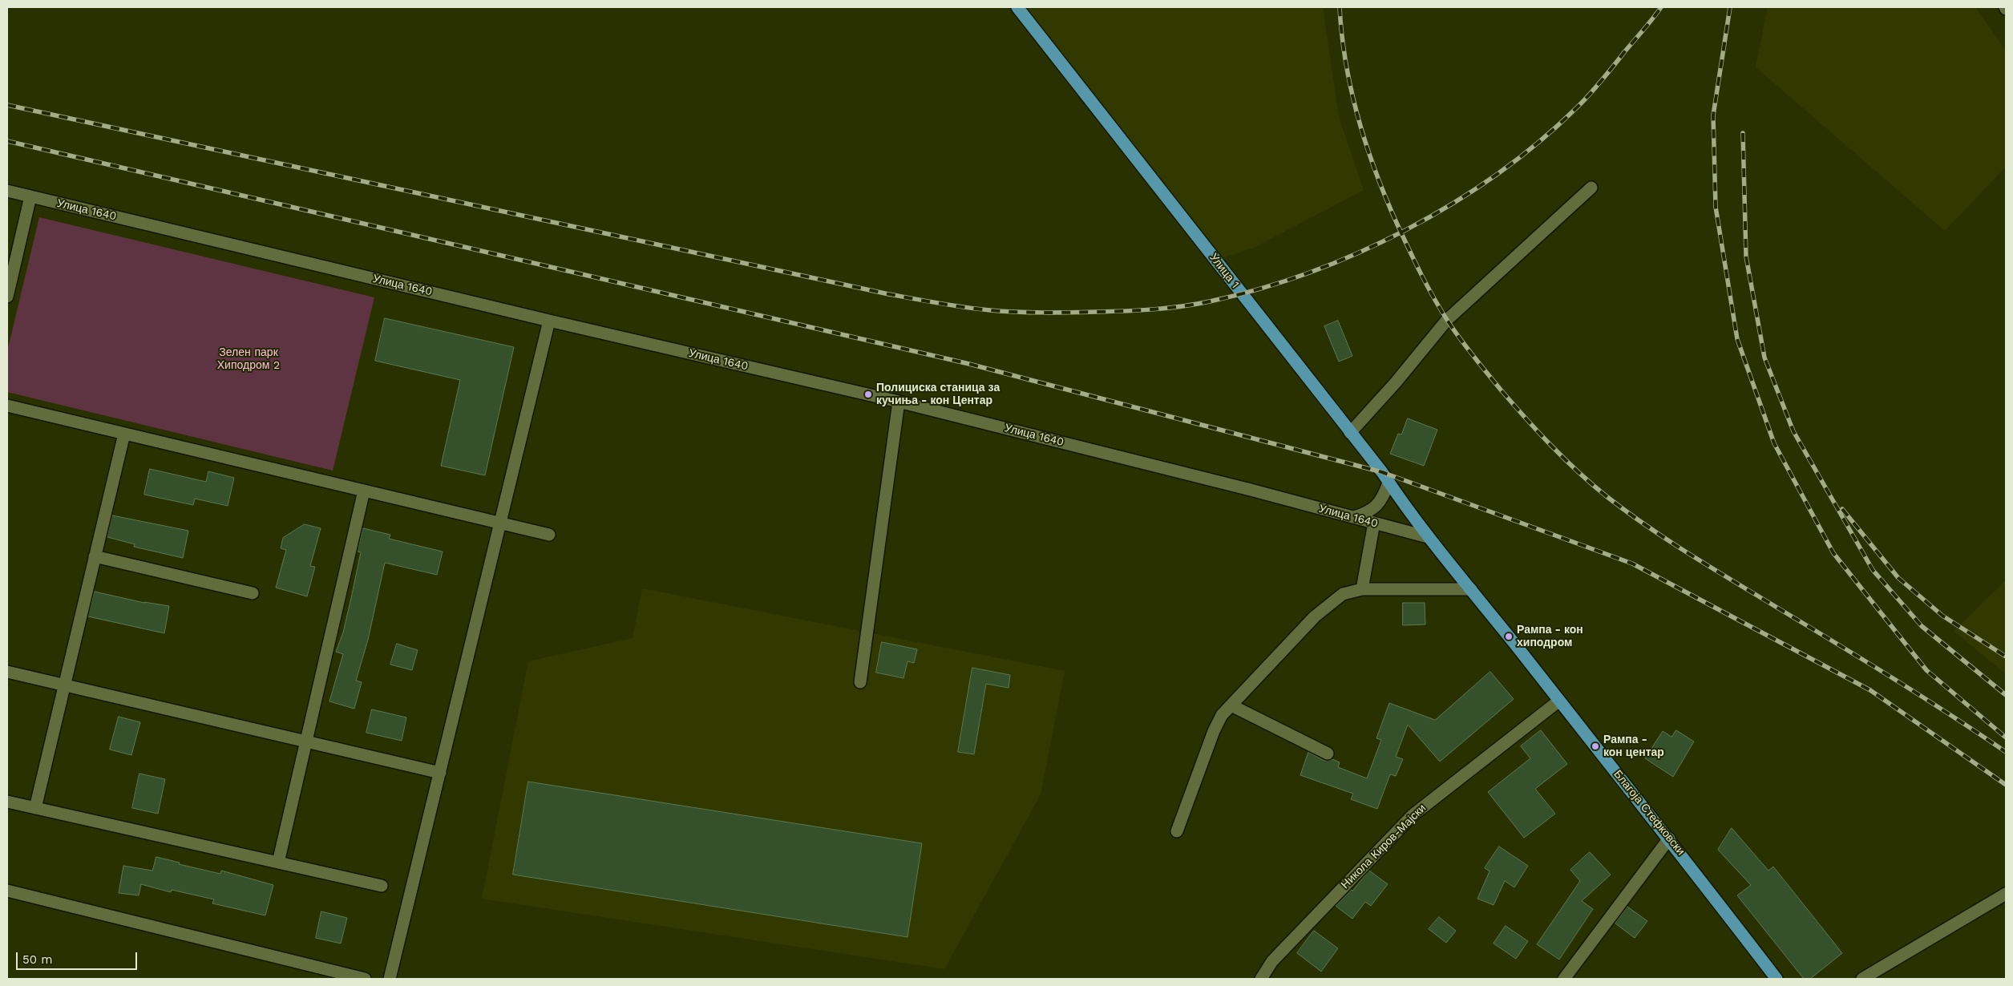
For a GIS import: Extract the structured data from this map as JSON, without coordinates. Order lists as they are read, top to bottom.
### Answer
{
  "streets": {
    "main road": ["Улица 1", "Благоја Стефковски"],
    "street": ["Улица 1640", "Никола Киров-Мајски"]
  },
  "crossings": [
    ["Улица 1640", "Улица 1"],
    ["Улица 1640", "Благоја Стефковски"],
    ["Улица 1", "Благоја Стефковски"],
    ["Благоја Стефковски", "Никола Киров-Мајски"]
  ],
  "parks": ["Зелен парк Хиподром 2"],
  "places": ["Полициска станица за кучиња - кон Центар", "Рампа - кон хиподром", "Рампа - кон центар"],
  "scale_bar": "50 m"
}
